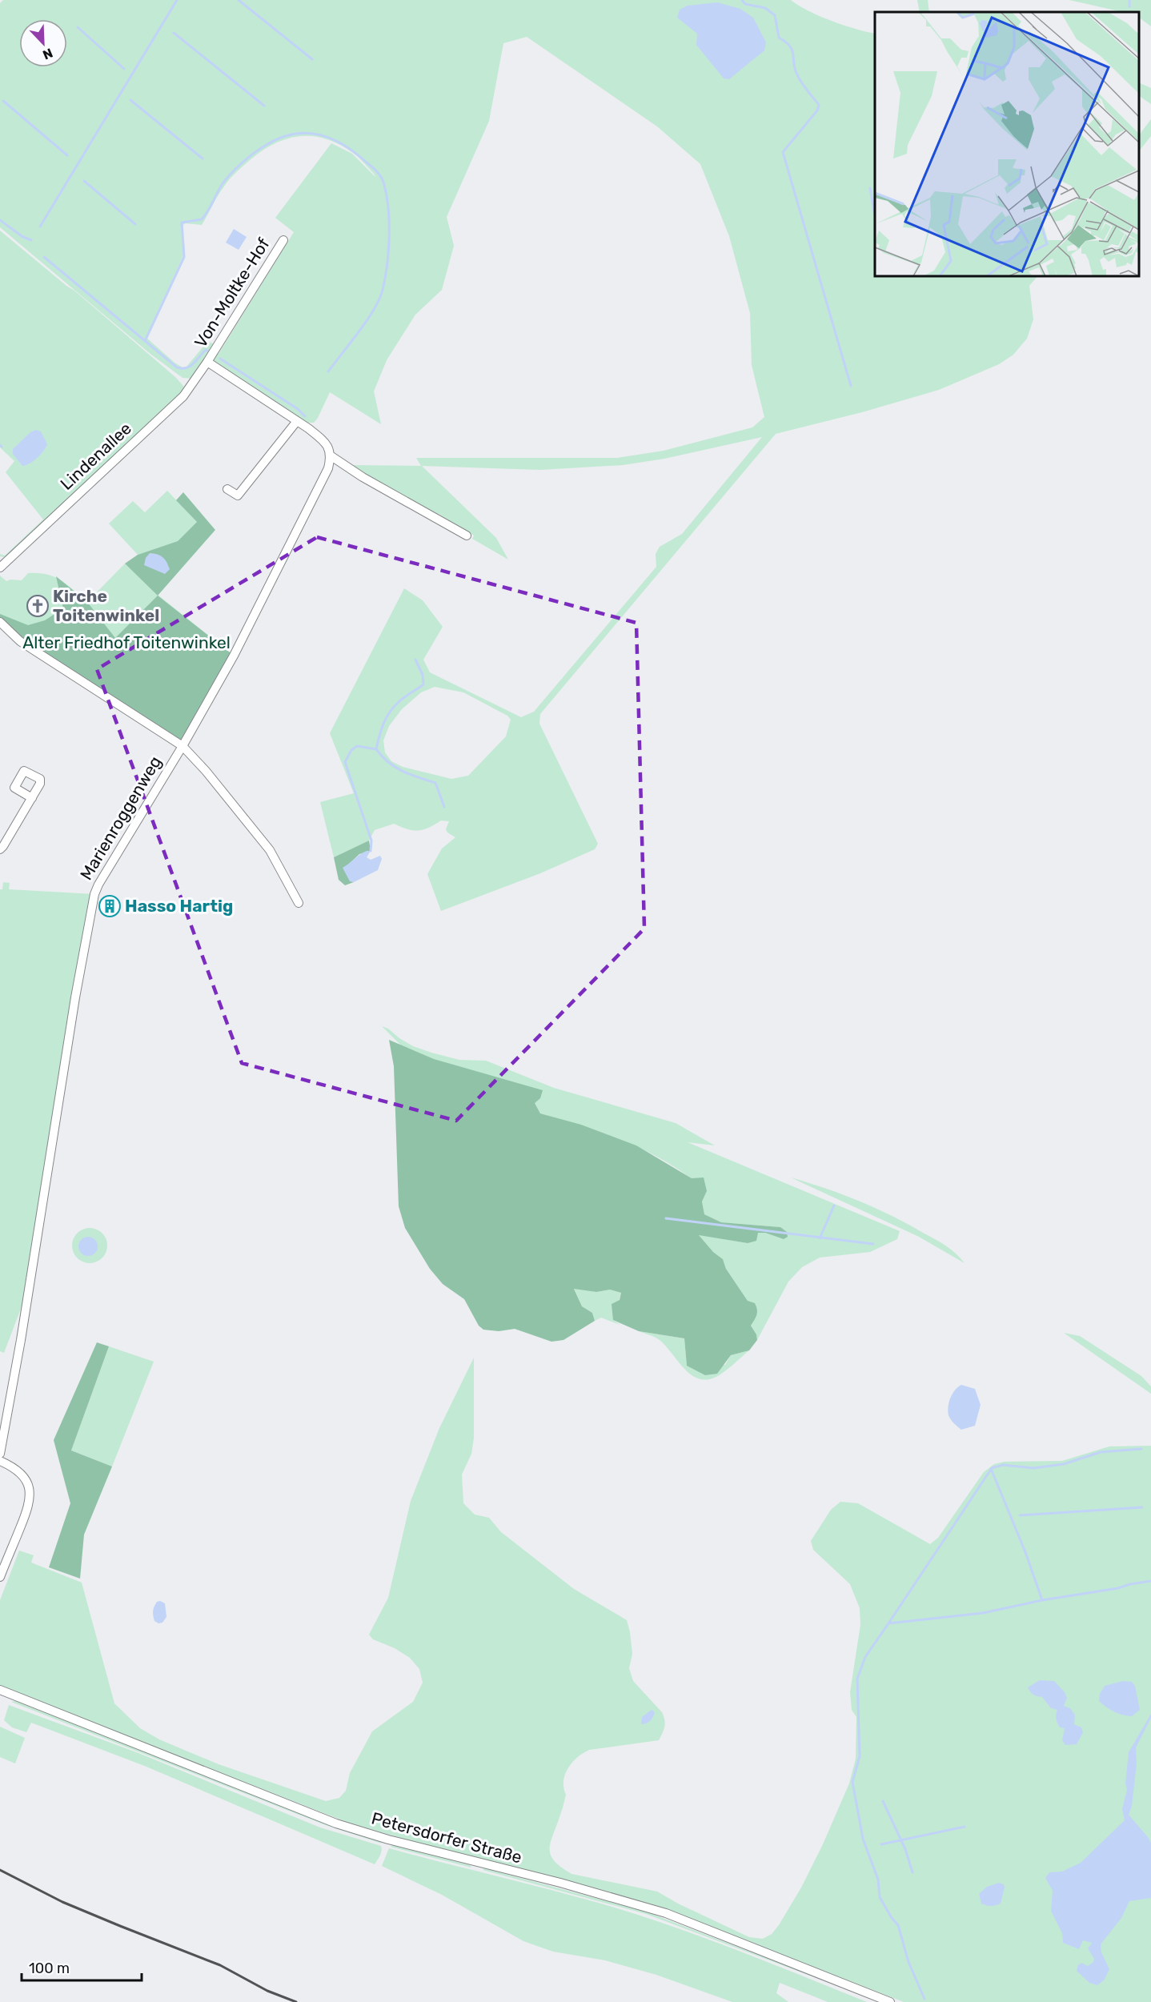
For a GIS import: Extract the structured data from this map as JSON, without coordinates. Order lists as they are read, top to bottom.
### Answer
{
  "streets": {
    "street": [
      "Von-Moltke-Hof",
      "Lindenallee",
      "Marienroggenweg",
      "Petersdorfer Straße"
    ]
  },
  "crossings": [
    ["Von-Moltke-Hof", "Lindenallee"]
  ],
  "parks": ["Alter Friedhof Toitenwinkel"],
  "places": {
    "church": ["Kirche Toitenwinkel"],
    "building": ["Hasso Hartig"]
  },
  "scale_bar": "100 m",
  "north": "bottom right"
}
